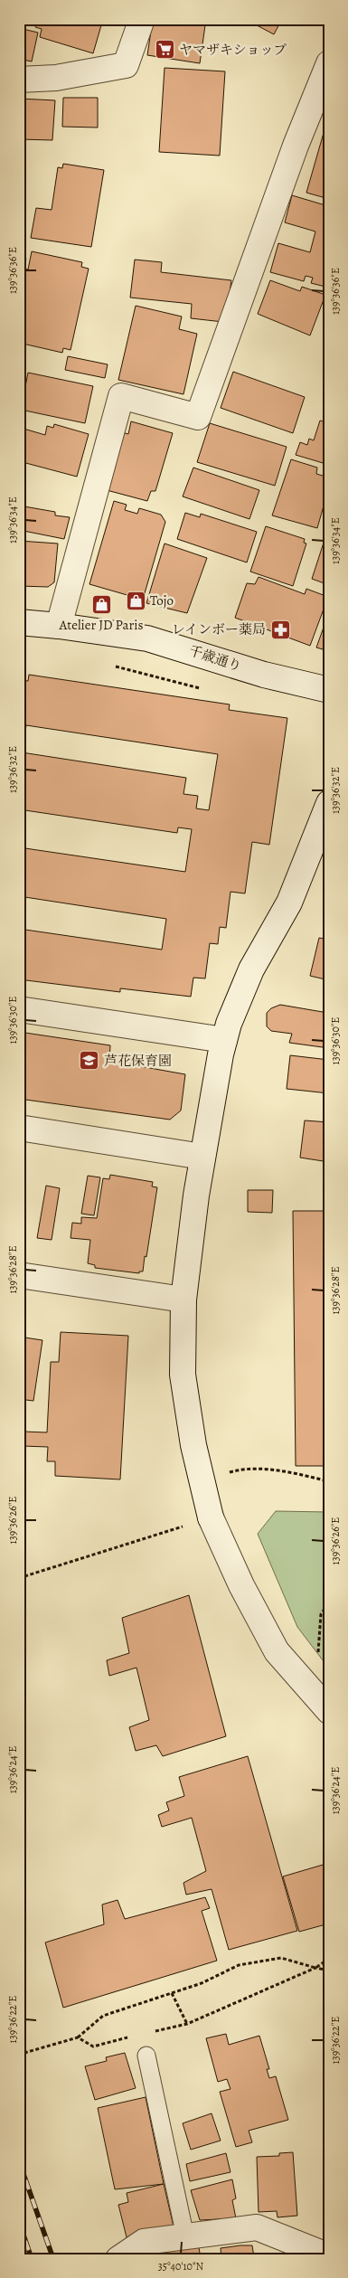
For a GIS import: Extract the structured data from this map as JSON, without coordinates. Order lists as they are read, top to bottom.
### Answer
{
  "streets": {
    "street": ["千歳通り"]
  },
  "places": {
    "supermarket": ["ヤマザキショップ"],
    "shop": ["Tojo", "Atelier JD Paris"],
    "pharmacy": ["レインボー薬局"],
    "school or university": ["芦花保育園"]
  },
  "coordinates": [
    "139°36'36\"E",
    "139°36'34\"E",
    "139°36'32\"E",
    "139°36'30\"E",
    "139°36'28\"E",
    "139°36'26\"E",
    "139°36'24\"E",
    "139°36'22\"E",
    "35°40'10\"N"
  ]
}
